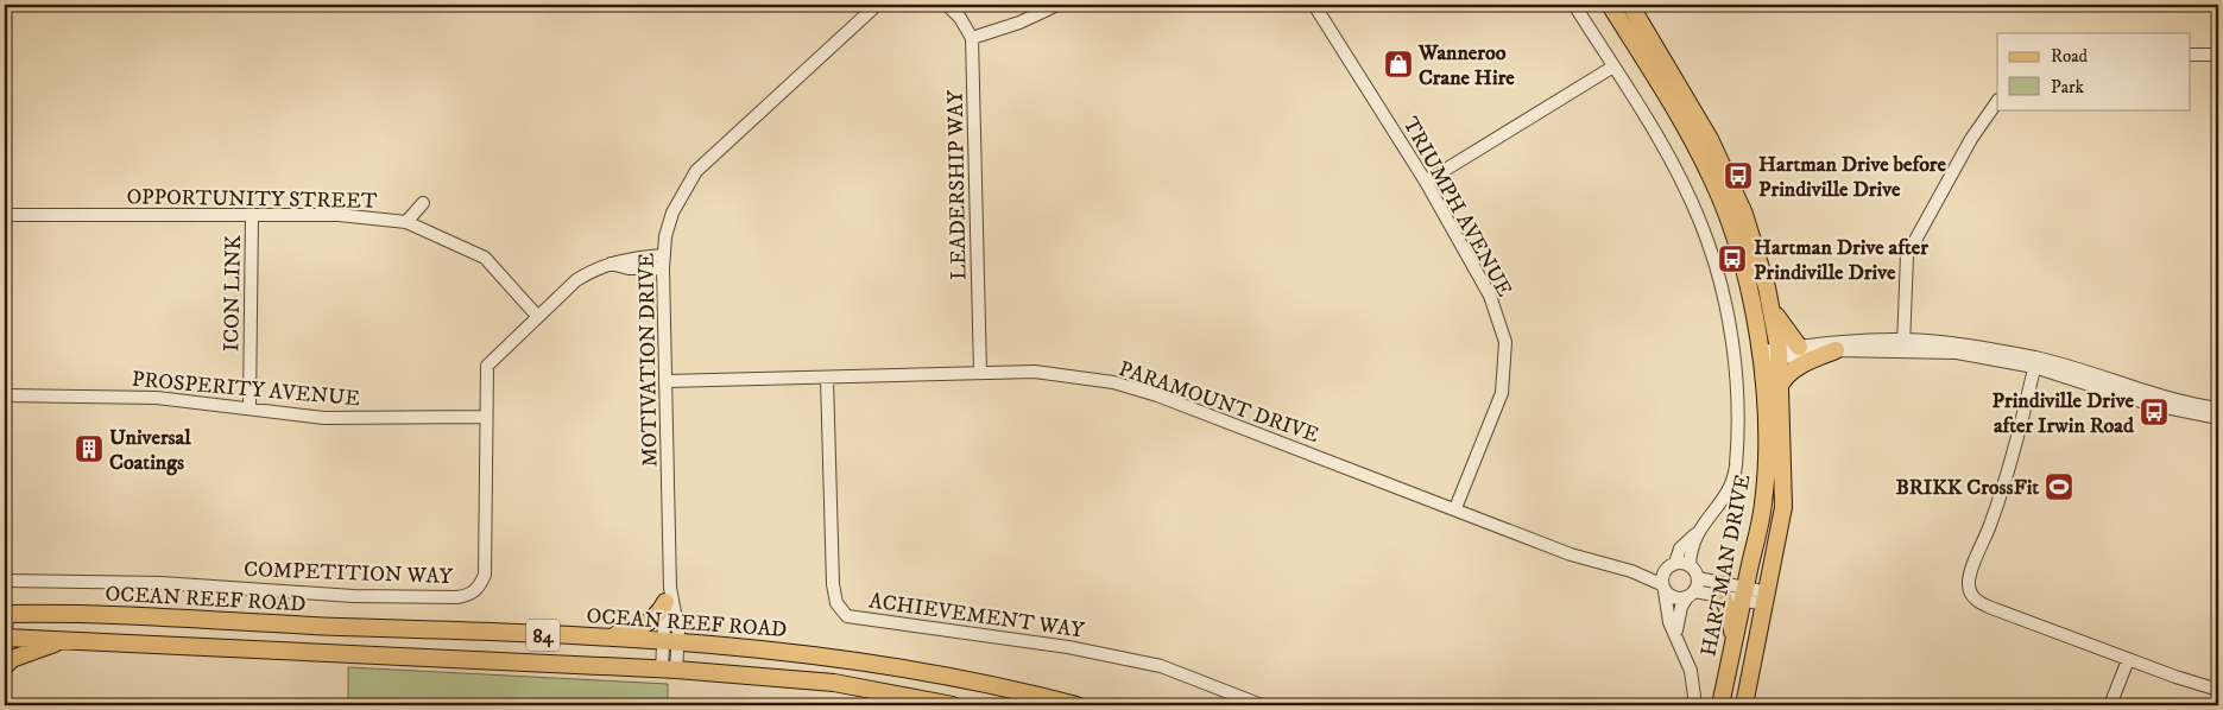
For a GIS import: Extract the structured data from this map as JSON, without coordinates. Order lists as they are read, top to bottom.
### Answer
{
  "streets": {
    "main road": ["HARTMAN DRIVE", "OCEAN REEF ROAD", "84"],
    "street": [
      "LEADERSHIP WAY",
      "OPPORTUNITY STREET",
      "TRIUMPH AVENUE",
      "ICON LINK",
      "MOTIVATION DRIVE",
      "PROSPERITY AVENUE",
      "PARAMOUNT DRIVE",
      "COMPETITION WAY",
      "ACHIEVEMENT WAY"
    ]
  },
  "crossings": [
    ["LEADERSHIP WAY", "PARAMOUNT DRIVE"],
    ["OPPORTUNITY STREET", "ICON LINK"],
    ["OPPORTUNITY STREET", "COMPETITION WAY"],
    ["TRIUMPH AVENUE", "PARAMOUNT DRIVE"],
    ["ICON LINK", "PROSPERITY AVENUE"],
    ["MOTIVATION DRIVE", "PARAMOUNT DRIVE"],
    ["MOTIVATION DRIVE", "COMPETITION WAY"],
    ["MOTIVATION DRIVE", "OCEAN REEF ROAD"],
    ["MOTIVATION DRIVE", "84"],
    ["PROSPERITY AVENUE", "COMPETITION WAY"],
    ["PARAMOUNT DRIVE", "ACHIEVEMENT WAY"]
  ],
  "places": {
    "shop": ["Wanneroo Crane Hire"],
    "bus stop": ["Hartman Drive before Prindiville Drive", "Hartman Drive after Prindiville Drive", "Prindiville Drive after Irwin Road"],
    "building": ["Universal Coatings"],
    "sports": ["BRIKK CrossFit"]
  },
  "legend": ["Road", "Park"]
}
